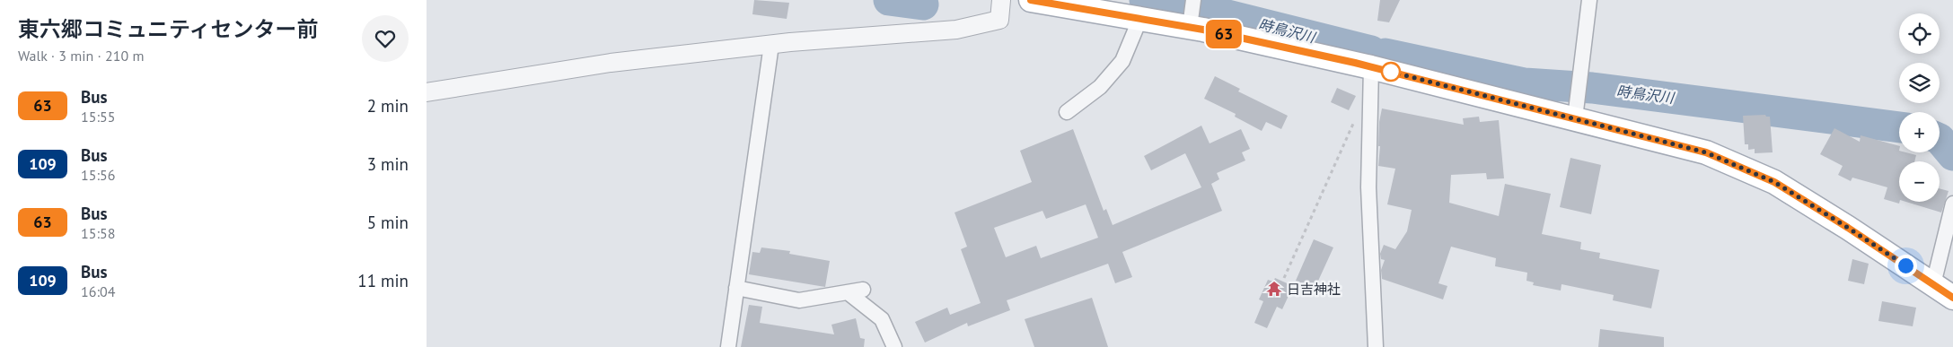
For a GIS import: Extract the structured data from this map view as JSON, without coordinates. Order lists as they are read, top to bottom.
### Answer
{
  "water": ["時鳥沢川"],
  "places": {
    "temple": ["日吉神社"]
  },
  "lines": ["bus line 63"],
  "page": {
    "heading": ["東六郷コミュニティセンター前", "Walk · 3 min · 210 m"],
    "on_map": "63",
    "map_buttons": ["+", "−"],
    "list": [
      {
        "mark": "63",
        "name": "Bus",
        "note": "15:55",
        "value": "2 min"
      },
      {
        "mark": "109",
        "name": "Bus",
        "note": "15:56",
        "value": "3 min"
      },
      {
        "mark": "63",
        "name": "Bus",
        "note": "15:58",
        "value": "5 min"
      },
      {
        "mark": "109",
        "name": "Bus",
        "note": "16:04",
        "value": "11 min"
      }
    ]
  }
}
